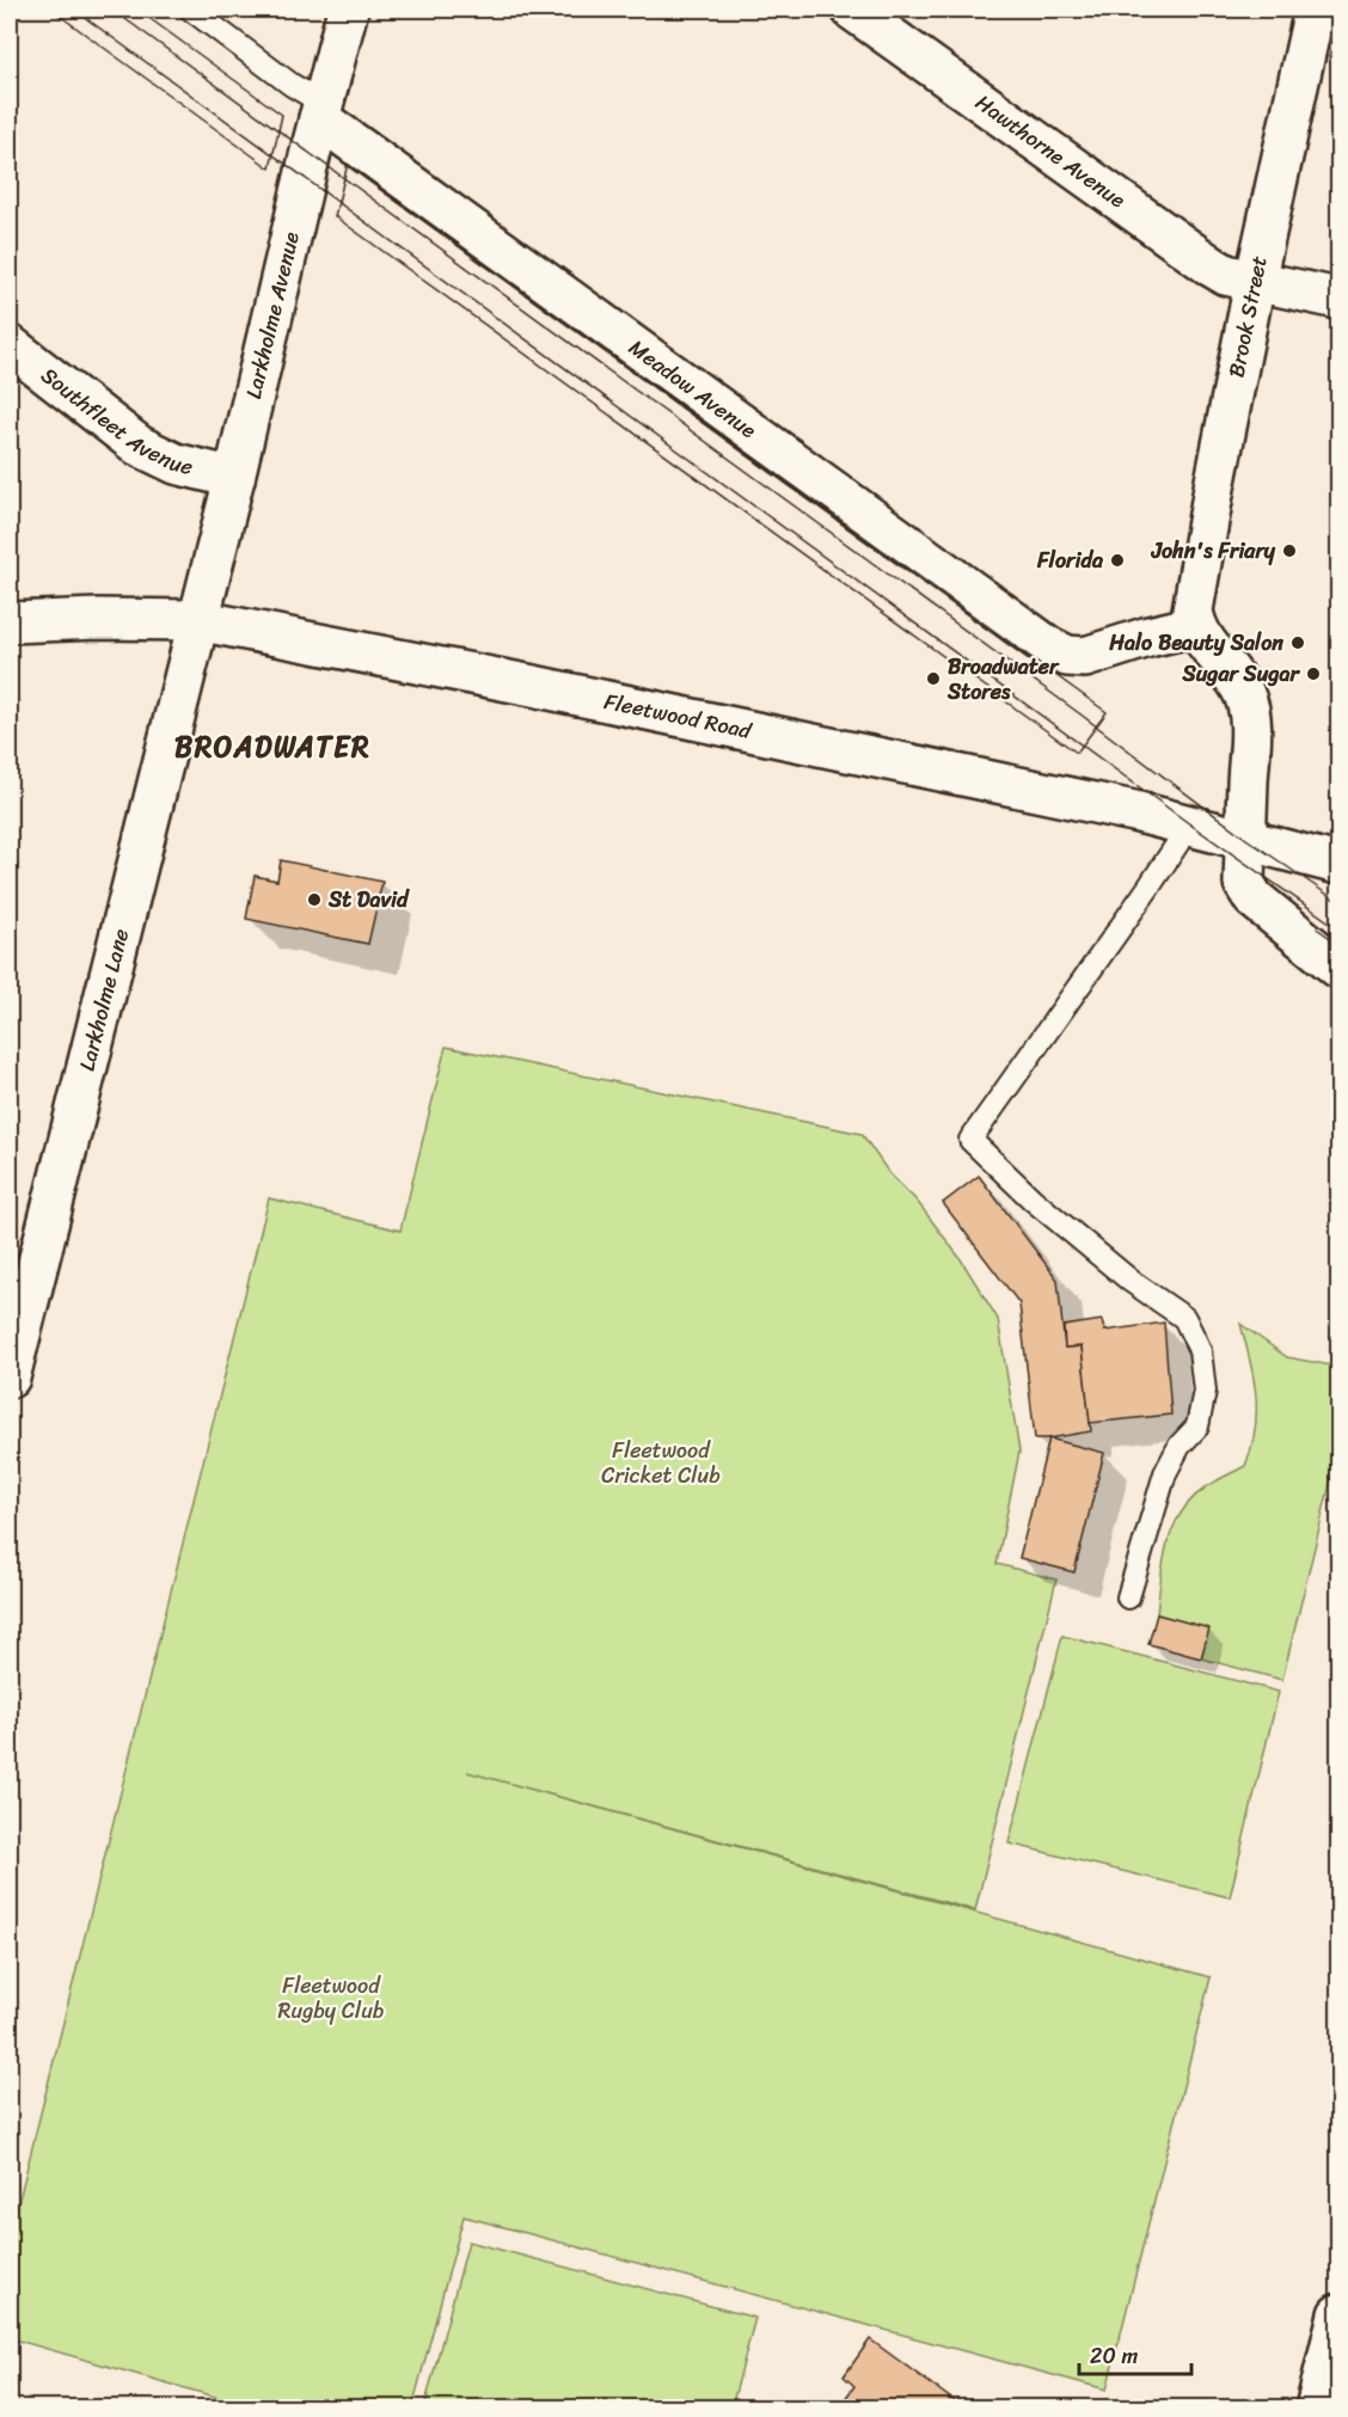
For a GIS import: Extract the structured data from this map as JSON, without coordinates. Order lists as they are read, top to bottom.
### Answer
{
  "streets": {
    "street": [
      "Hawthorne Avenue",
      "Larkholme Avenue",
      "Brook Street",
      "Meadow Avenue",
      "Southfleet Avenue",
      "Fleetwood Road",
      "Larkholme Lane"
    ]
  },
  "crossings": [
    ["Hawthorne Avenue", "Brook Street"],
    ["Larkholme Avenue", "Meadow Avenue"],
    ["Larkholme Avenue", "Southfleet Avenue"],
    ["Larkholme Avenue", "Fleetwood Road"],
    ["Larkholme Avenue", "Larkholme Lane"],
    ["Brook Street", "Meadow Avenue"],
    ["Fleetwood Road", "Larkholme Lane"]
  ],
  "districts": ["BROADWATER"],
  "parks": ["Fleetwood Cricket Club", "Fleetwood Rugby Club"],
  "places": [
    "John's Friary",
    "Florida",
    "Halo Beauty Salon",
    "Sugar Sugar",
    "Broadwater Stores",
    "St David"
  ],
  "scale_bar": "20 m"
}
